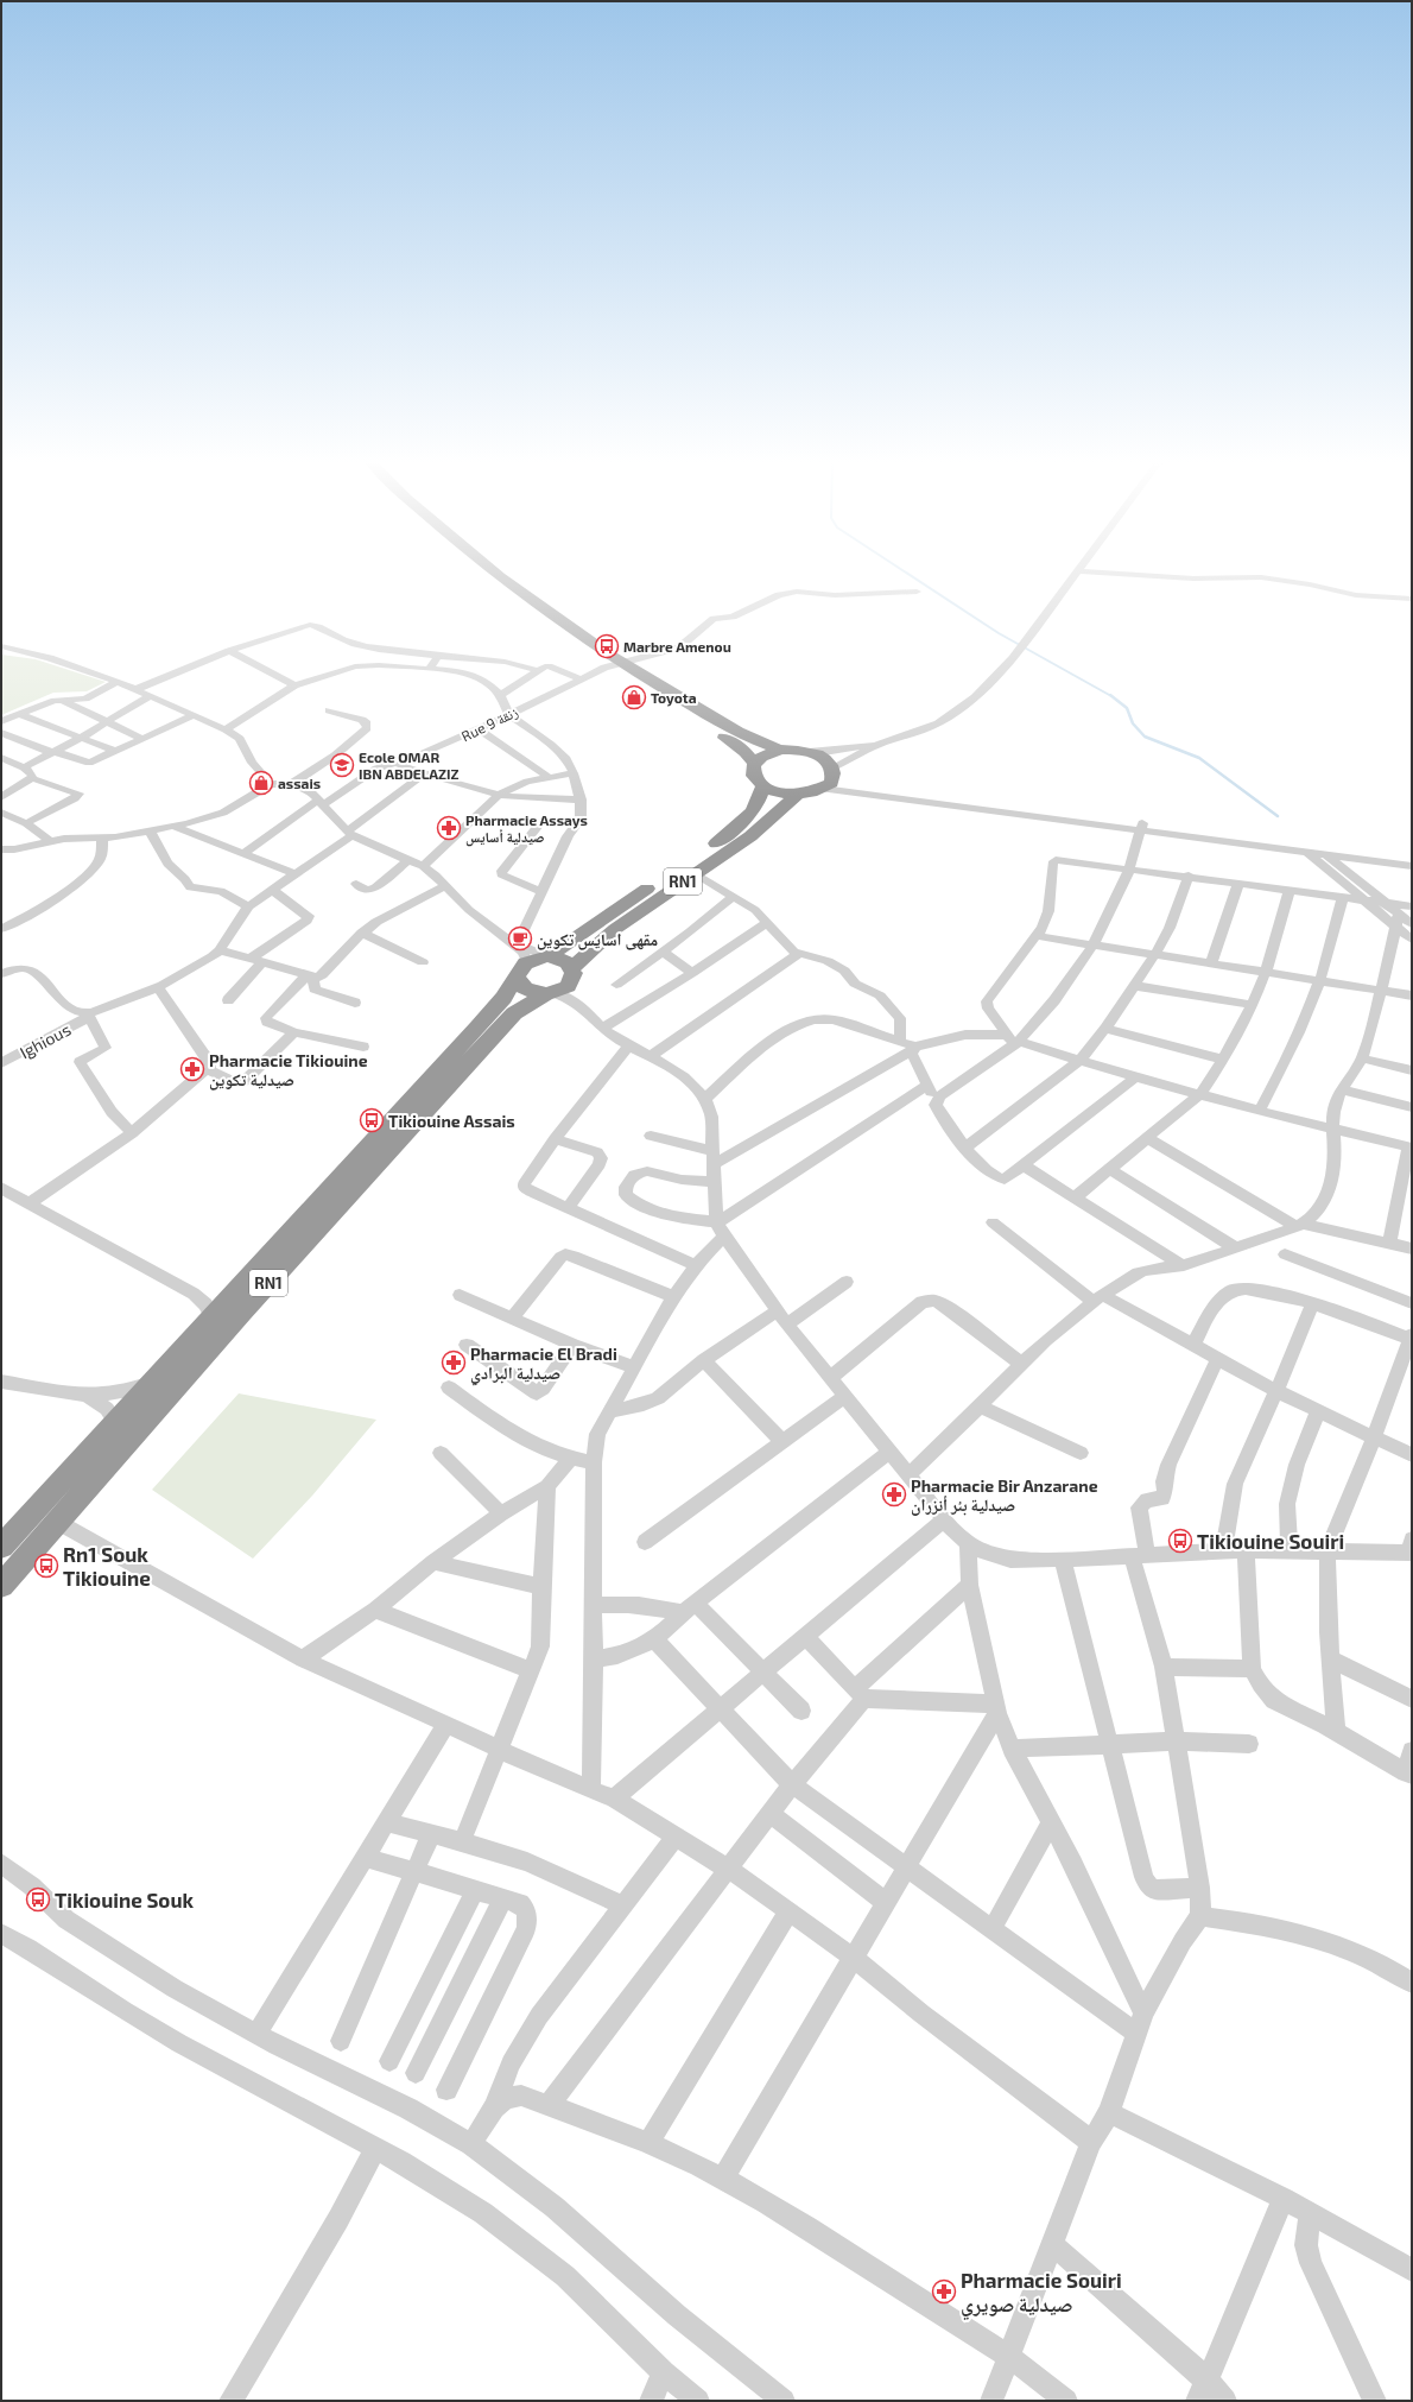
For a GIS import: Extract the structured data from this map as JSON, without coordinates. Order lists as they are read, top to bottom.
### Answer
{
  "streets": {
    "highway": ["RN1"],
    "street": ["Rue 9 زنقة", "Ighious"]
  },
  "places": {
    "bus stop": [
      "Marbre Amenou",
      "Tikiouine Assais",
      "Tikiouine Souiri",
      "Rn1 Souk Tikiouine",
      "Tikiouine Souk"
    ],
    "shop": ["Toyota", "assais"],
    "school or university": ["Ecole OMAR IBN ABDELAZIZ"],
    "pharmacy": [
      "Pharmacie Assays صيدلية أسايس",
      "Pharmacie Tikiouine صيدلية تكوين",
      "Pharmacie El Bradi صيدلية البرادي",
      "Pharmacie Bir Anzarane صيدلية بئر أنزران",
      "Pharmacie Souiri صيدلية صويري"
    ],
    "cafe": ["مقهى اسايس تكوين"]
  }
}
